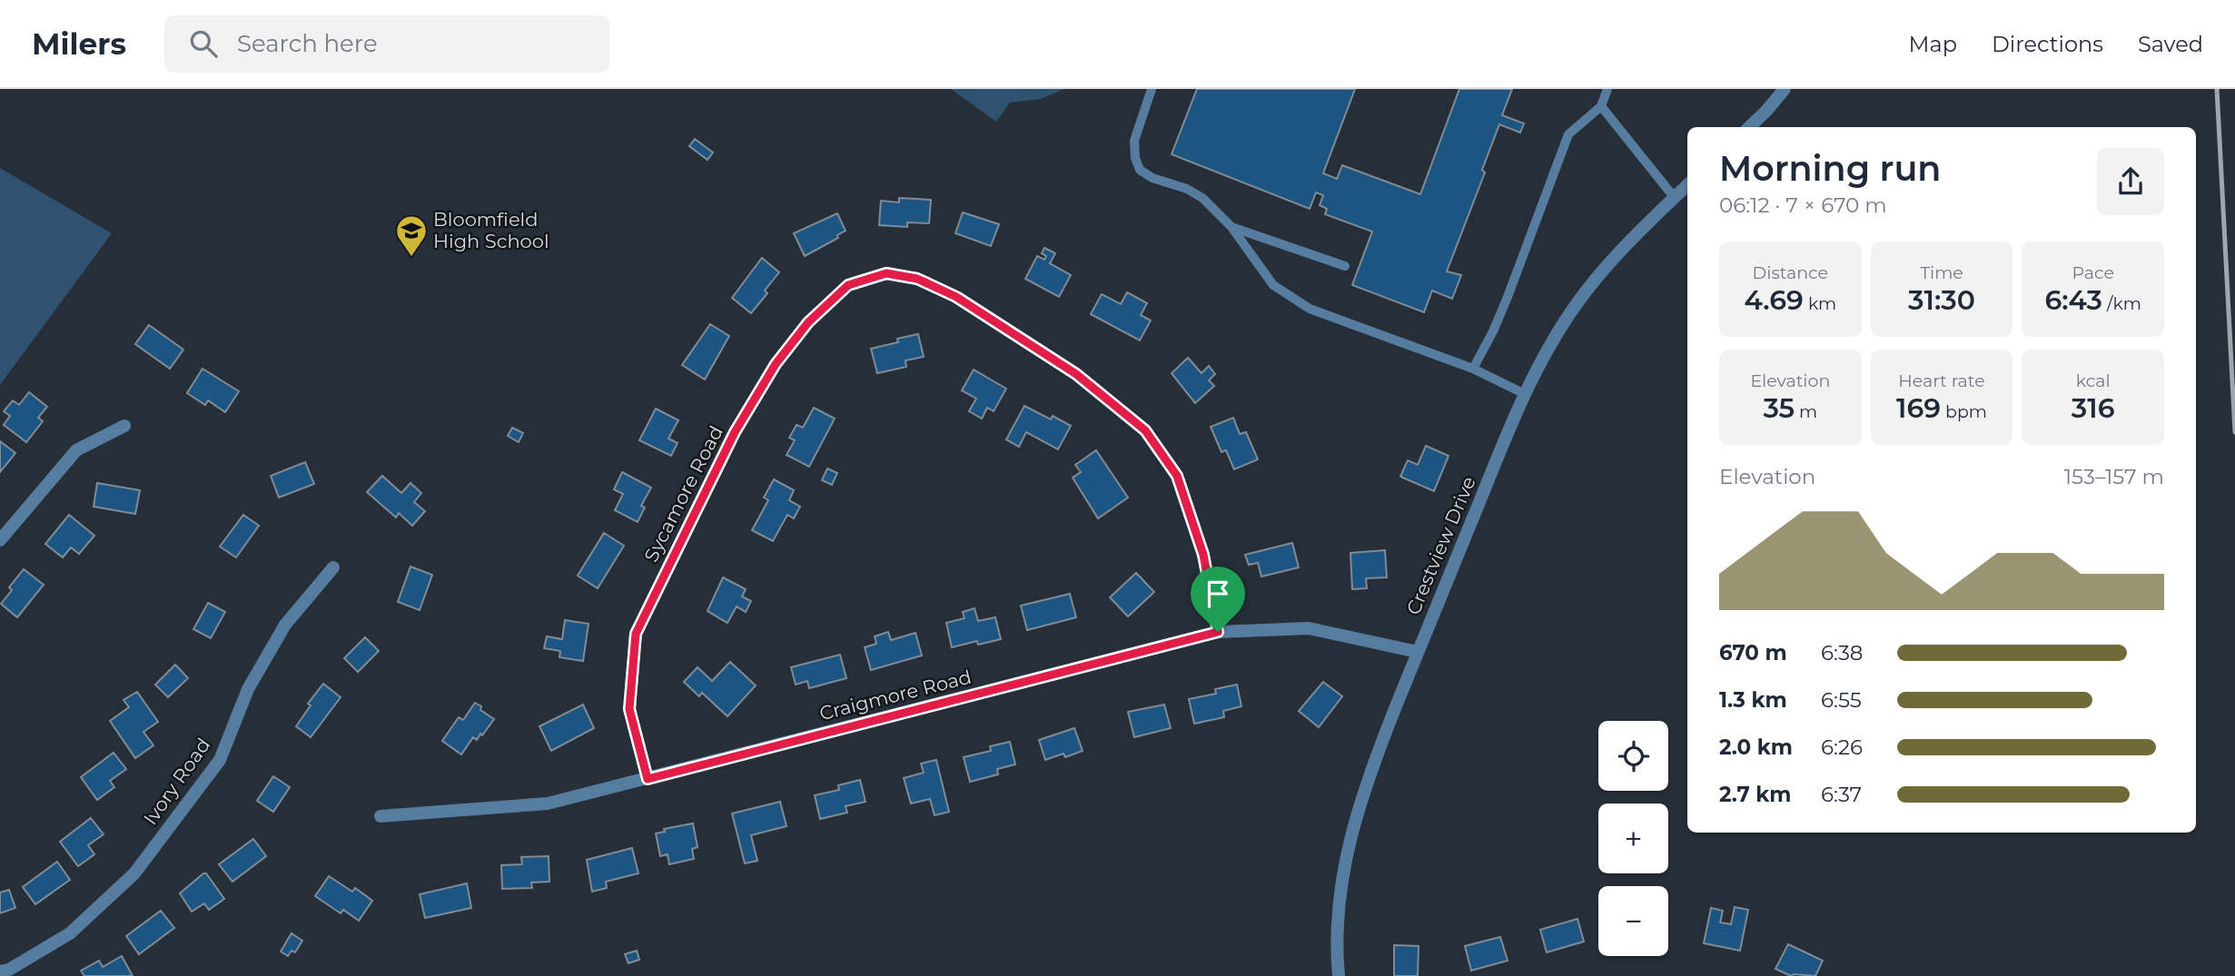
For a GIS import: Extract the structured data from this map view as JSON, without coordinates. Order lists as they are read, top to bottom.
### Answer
{
  "streets": {
    "street": [
      "Sycamore Road",
      "Crestview Drive",
      "Craigmore Road",
      "Ivory Road"
    ]
  },
  "crossings": [
    ["Sycamore Road", "Craigmore Road"],
    ["Crestview Drive", "Craigmore Road"]
  ],
  "places": {
    "school or university": ["Bloomfield High School"]
  },
  "page": {
    "header": "Milers",
    "search": "Search here",
    "nav": ["Map", "Directions", "Saved"],
    "heading": ["Morning run", "06:12 · 7 × 670 m"],
    "stats": [
      ["Distance", "4.69 km"],
      ["Time", "31:30"],
      ["Pace", "6:43 /km"],
      ["Elevation", "35 m"],
      ["Heart rate", "169 bpm"],
      ["kcal", "316"]
    ],
    "chart": ["Elevation", "153–157 m"],
    "list": [
      {
        "name": "670 m",
        "note": "6:38"
      },
      {
        "name": "1.3 km",
        "note": "6:55"
      },
      {
        "name": "2.0 km",
        "note": "6:26"
      },
      {
        "name": "2.7 km",
        "note": "6:37"
      }
    ],
    "map_buttons": ["+", "−"]
  }
}
